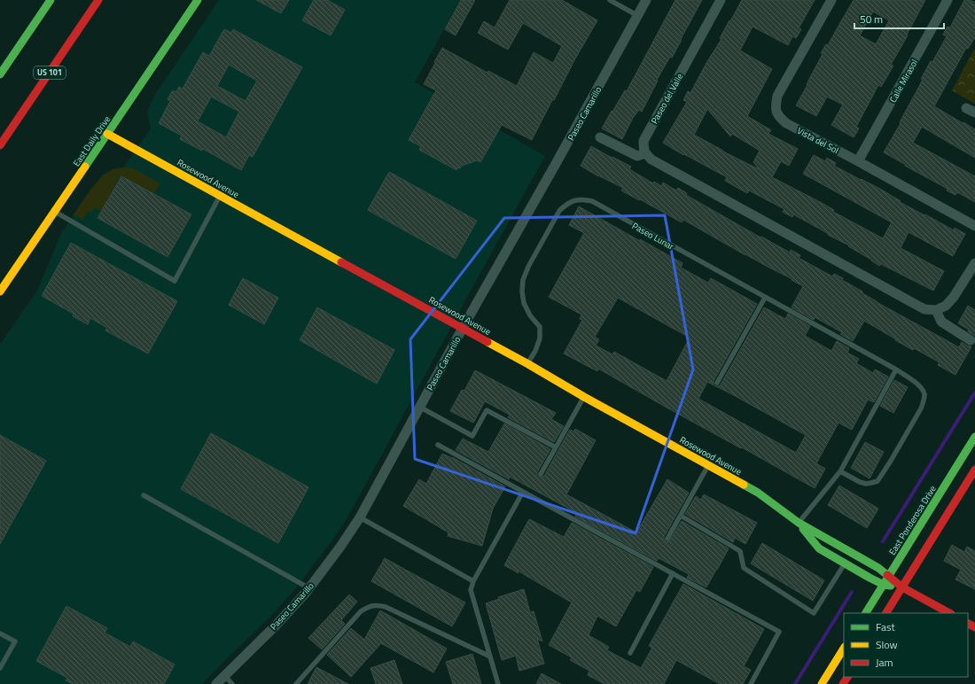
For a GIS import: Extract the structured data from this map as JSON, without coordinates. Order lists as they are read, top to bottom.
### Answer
{
  "streets": {
    "main road": [
      "US 101",
      "East Daily Drive",
      "Rosewood Avenue",
      "East Ponderosa Drive"
    ],
    "street": [
      "Calle Mirasol",
      "Paseo del Valle",
      "Paseo Camarillo",
      "Vista del Sol"
    ],
    "lane": ["Paseo Lunar"]
  },
  "crossings": [
    ["Calle Mirasol", "Vista del Sol"],
    ["Paseo Camarillo", "Rosewood Avenue"],
    ["East Daily Drive", "Rosewood Avenue"],
    ["Rosewood Avenue", "Paseo Lunar"],
    ["Rosewood Avenue", "East Ponderosa Drive"]
  ],
  "legend": ["Fast", "Slow", "Jam"],
  "scale_bar": "50 m"
}
